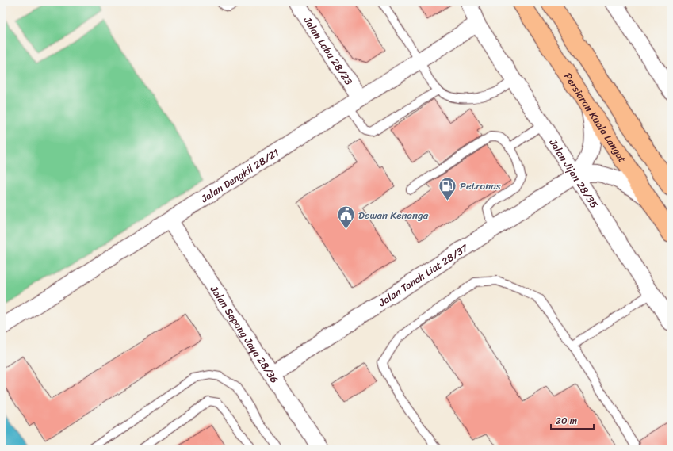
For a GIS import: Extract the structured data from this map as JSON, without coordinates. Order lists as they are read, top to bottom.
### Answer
{
  "streets": {
    "main road": ["Persiaran Kuala Langat"],
    "street": [
      "Jalan Labu 28/23",
      "Jalan Jijan 28/35",
      "Jalan Dengkil 28/21",
      "Jalan Tanah Liat 28/37",
      "Jalan Sepang Jaya 28/36"
    ]
  },
  "crossings": [
    ["Jalan Labu 28/23", "Jalan Dengkil 28/21"],
    ["Jalan Jijan 28/35", "Jalan Dengkil 28/21"],
    ["Jalan Jijan 28/35", "Jalan Tanah Liat 28/37"],
    ["Jalan Dengkil 28/21", "Jalan Sepang Jaya 28/36"],
    ["Jalan Tanah Liat 28/37", "Jalan Sepang Jaya 28/36"]
  ],
  "places": {
    "fuel station": ["Petronas"],
    "public building": ["Dewan Kenanga"]
  },
  "scale_bar": "20 m"
}
